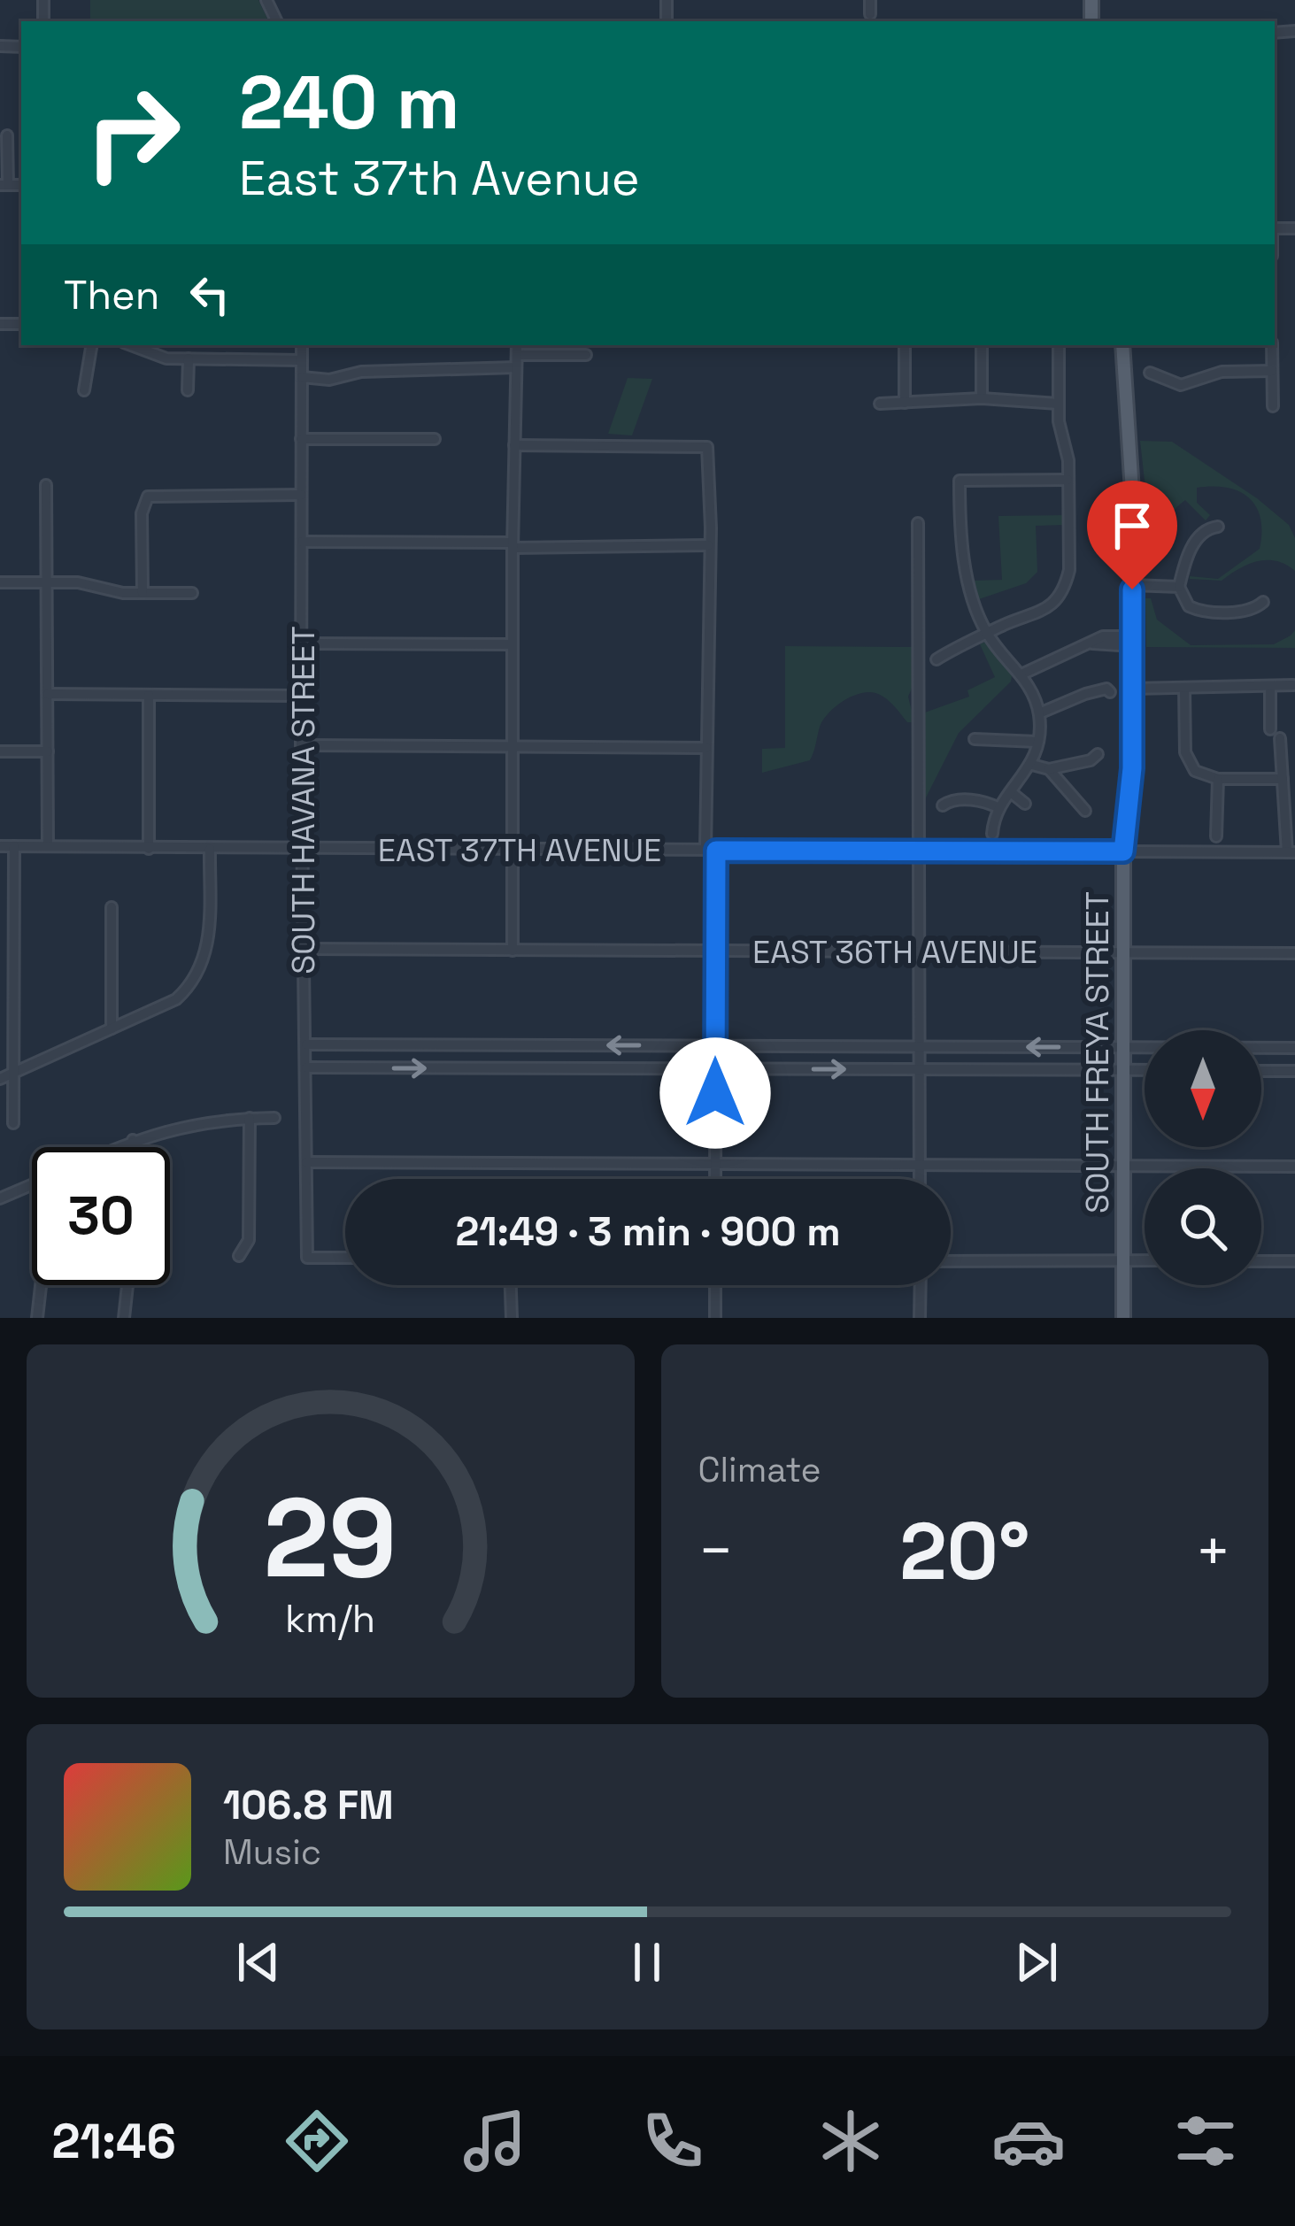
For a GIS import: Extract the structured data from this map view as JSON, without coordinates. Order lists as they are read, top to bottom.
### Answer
{
  "streets": {
    "main road": ["SOUTH FREYA STREET"],
    "street": ["SOUTH HAVANA STREET", "EAST 37TH AVENUE", "EAST 36TH AVENUE"]
  },
  "crossings": [
    ["SOUTH HAVANA STREET", "EAST 37TH AVENUE"],
    ["SOUTH HAVANA STREET", "EAST 36TH AVENUE"],
    ["EAST 37TH AVENUE", "SOUTH FREYA STREET"],
    ["EAST 36TH AVENUE", "SOUTH FREYA STREET"]
  ],
  "north": "bottom",
  "page": {
    "turn": ["240 m", "East 37th Avenue"],
    "then": "Then",
    "limit": "30",
    "trip": "21:49 · 3 min · 900 m",
    "tile": "Climate",
    "heat": ["−", "20°", "+"],
    "song": ["106.8 FM", "Music"],
    "tabs": "21:46",
    "gauge": ["29", "km/h"]
  }
}
